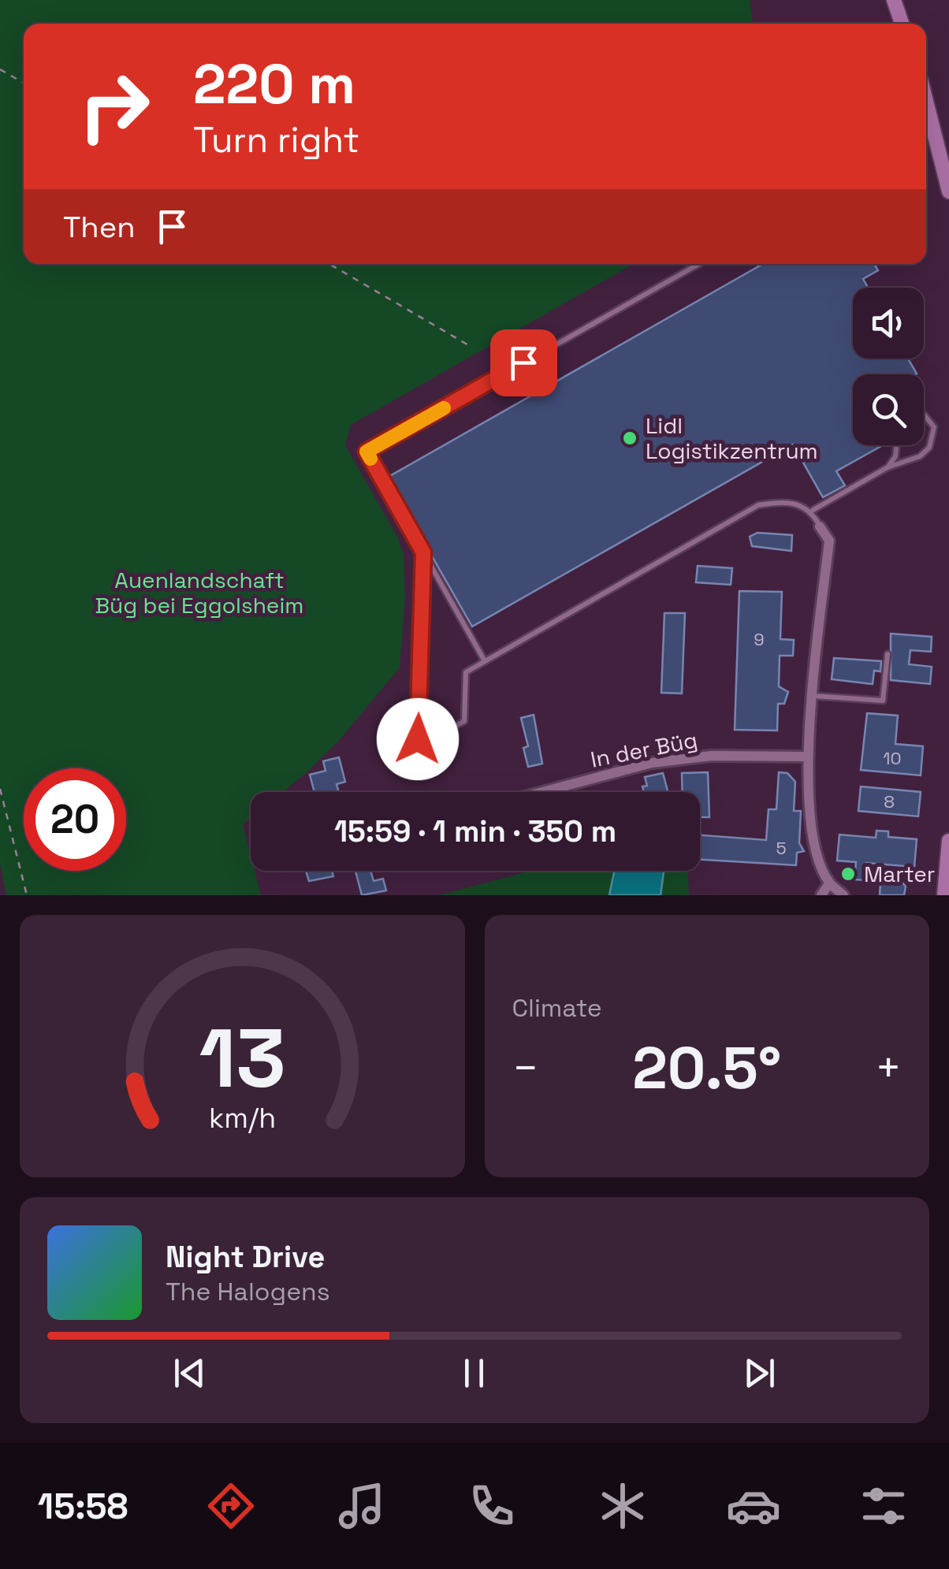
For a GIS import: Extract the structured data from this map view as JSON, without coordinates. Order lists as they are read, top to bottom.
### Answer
{
  "streets": {
    "street": ["In der Büg"]
  },
  "parks": ["Auenlandschaft Büg bei Eggolsheim"],
  "places": ["Lidl Logistikzentrum", "Marter"],
  "house_numbers": [
    "9",
    "10",
    "8",
    "5"
  ],
  "page": {
    "turn": ["220 m", "Turn right"],
    "then": "Then",
    "limit": "20",
    "trip": "15:59 · 1 min · 350 m",
    "tile": "Climate",
    "heat": ["−", "20.5°", "+"],
    "song": ["Night Drive", "The Halogens"],
    "tabs": "15:58",
    "gauge": ["13", "km/h"]
  }
}
